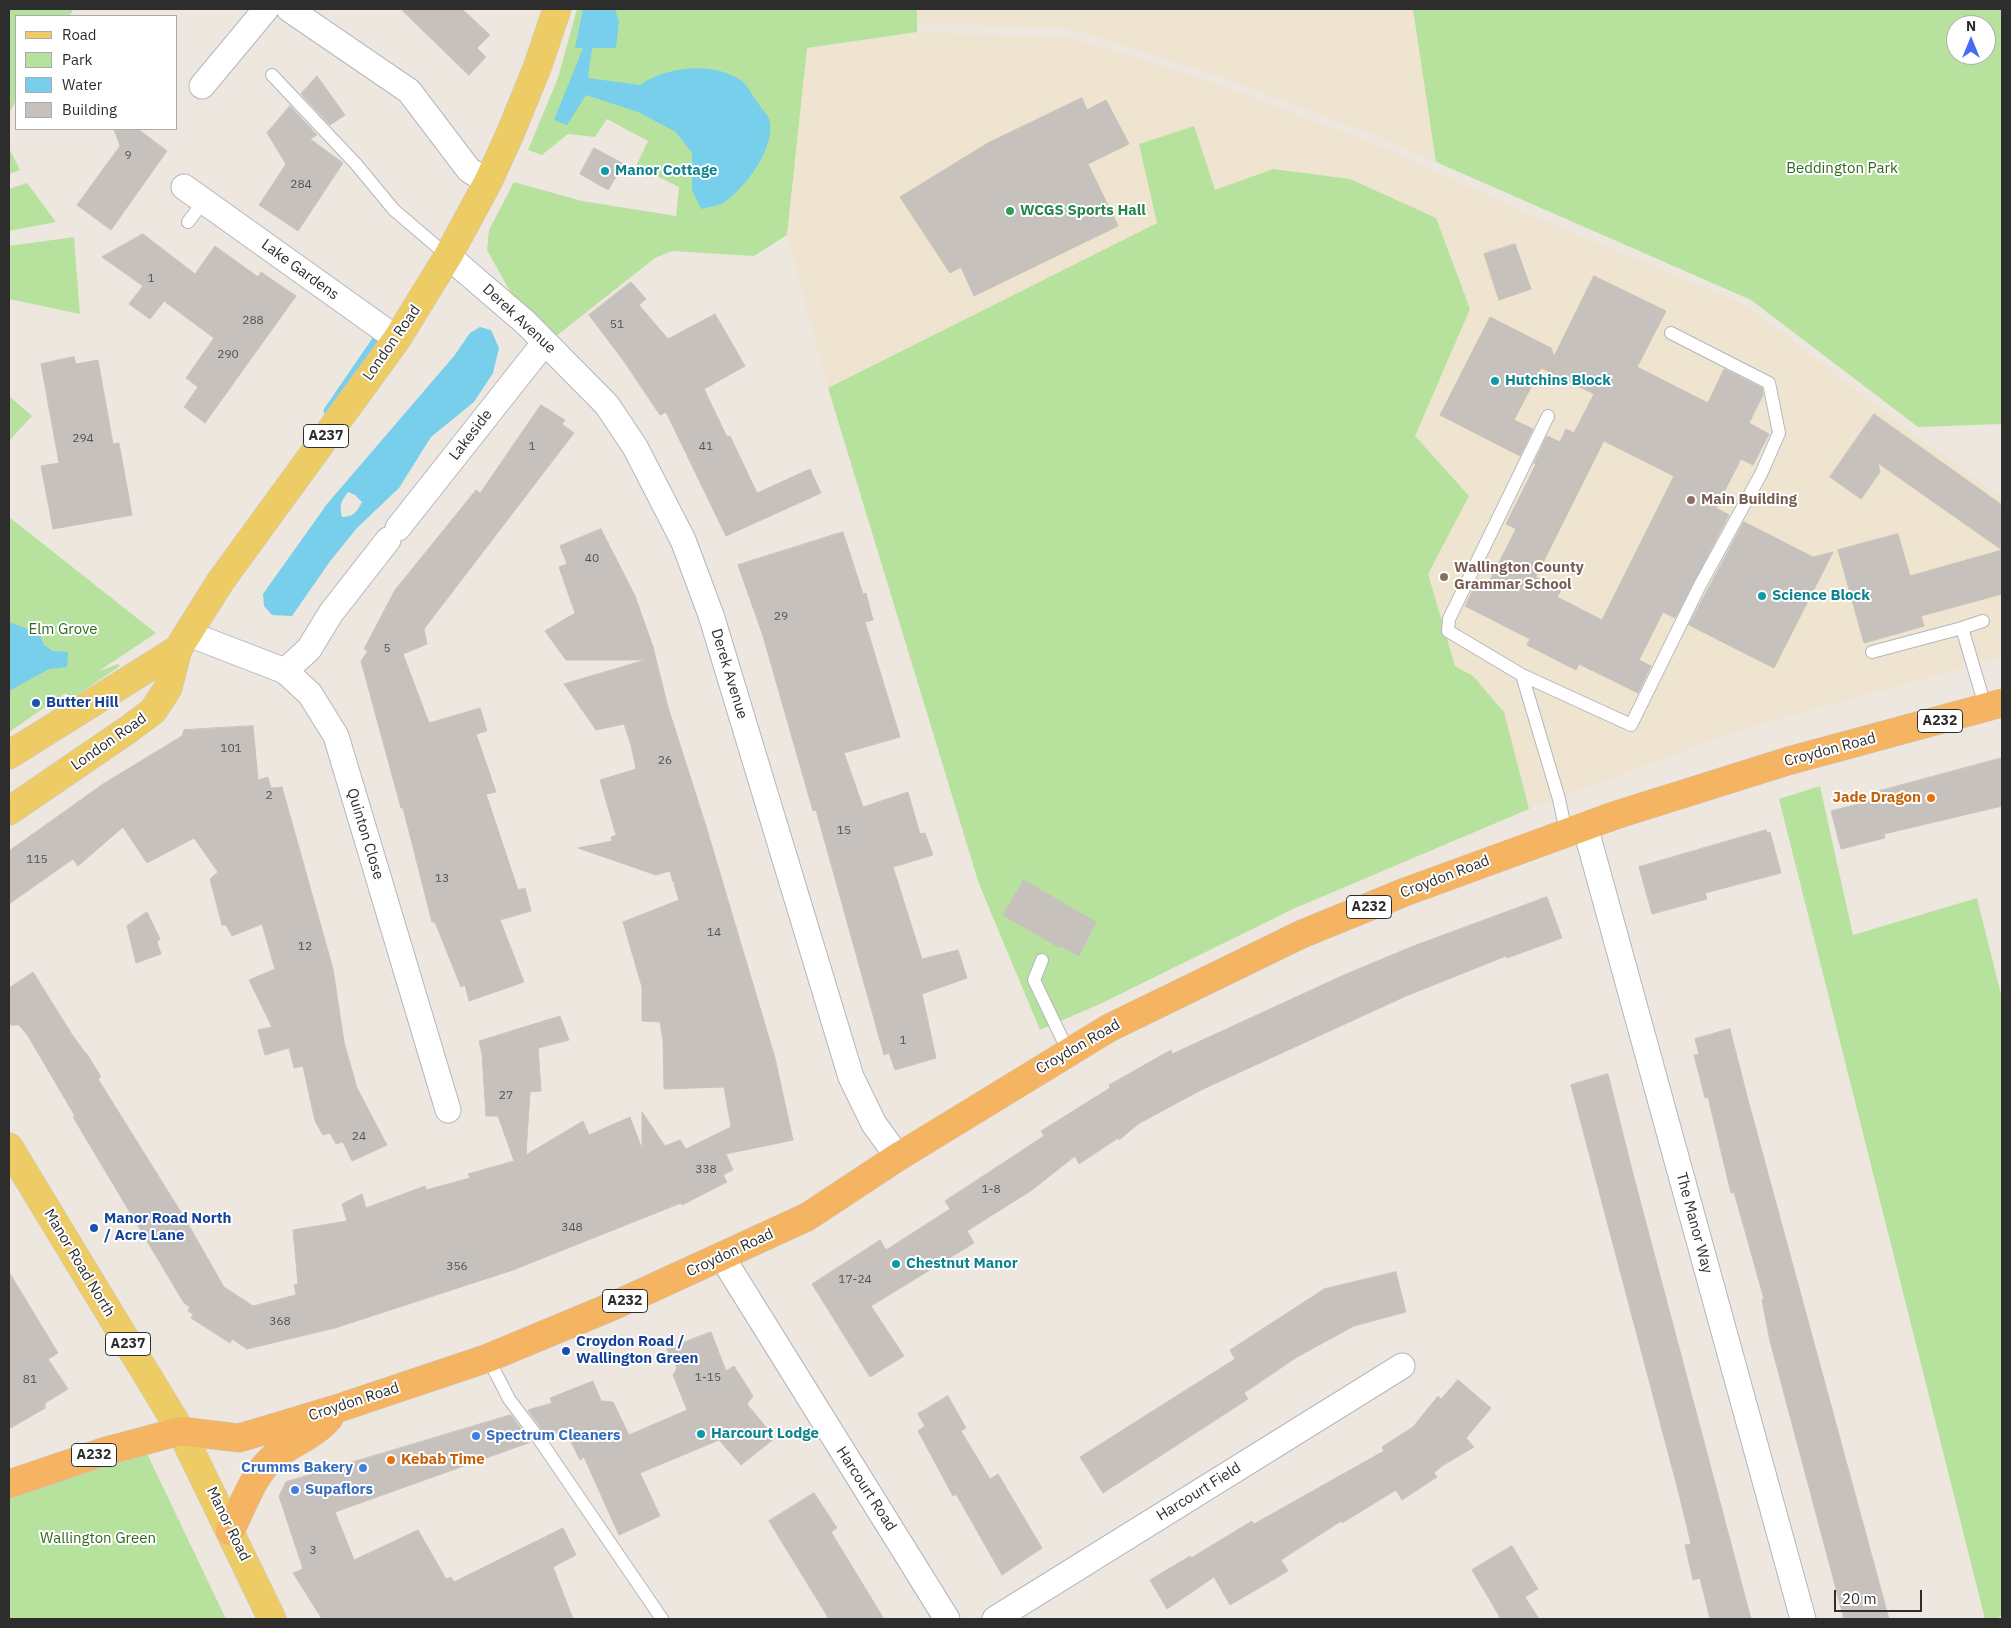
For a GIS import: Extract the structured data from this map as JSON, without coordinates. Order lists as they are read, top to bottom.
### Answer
{
  "streets": {
    "highway": ["A232", "Croydon Road"],
    "main road": [
      "London Road",
      "A237",
      "Manor Road North",
      "Manor Road"
    ],
    "street": [
      "Lake Gardens",
      "Derek Avenue",
      "Lakeside",
      "Quinton Close",
      "The Manor Way",
      "Harcourt Road",
      "Harcourt Field"
    ]
  },
  "crossings": [
    ["Lake Gardens", "London Road"],
    ["Derek Avenue", "London Road"],
    ["Derek Avenue", "Lakeside"],
    ["Derek Avenue", "Croydon Road"],
    ["London Road", "Quinton Close"],
    ["Lakeside", "Quinton Close"],
    ["A232", "Croydon Road"],
    ["A232", "Manor Road North"],
    ["A232", "Manor Road"],
    ["Croydon Road", "The Manor Way"],
    ["Croydon Road", "Manor Road North"],
    ["Croydon Road", "Harcourt Road"],
    ["Croydon Road", "Manor Road"],
    ["Manor Road North", "Manor Road"]
  ],
  "parks": ["Beddington Park", "Elm Grove", "Wallington Green"],
  "places": [
    "Manor Cottage",
    "WCGS Sports Hall",
    "Hutchins Block",
    "Main Building",
    "Wallington County Grammar School",
    "Science Block",
    "Butter Hill",
    "Jade Dragon",
    "Manor Road North / Acre Lane",
    "Chestnut Manor",
    "Croydon Road / Wallington Green",
    "Harcourt Lodge",
    "Spectrum Cleaners",
    "Kebab Time",
    "Crumms Bakery",
    "Supaflors"
  ],
  "house_numbers": [
    "9",
    "284",
    "1",
    "288",
    "51",
    "290",
    "294",
    "1",
    "41",
    "40",
    "29",
    "5",
    "101",
    "26",
    "2",
    "15",
    "115",
    "13",
    "14",
    "12",
    "1",
    "27",
    "24",
    "338",
    "1-8",
    "348",
    "356",
    "17-24",
    "368",
    "1-15",
    "81",
    "3"
  ],
  "legend": [
    "Road",
    "Park",
    "Water",
    "Building"
  ],
  "scale_bar": "20 m",
  "north": "top"
}
